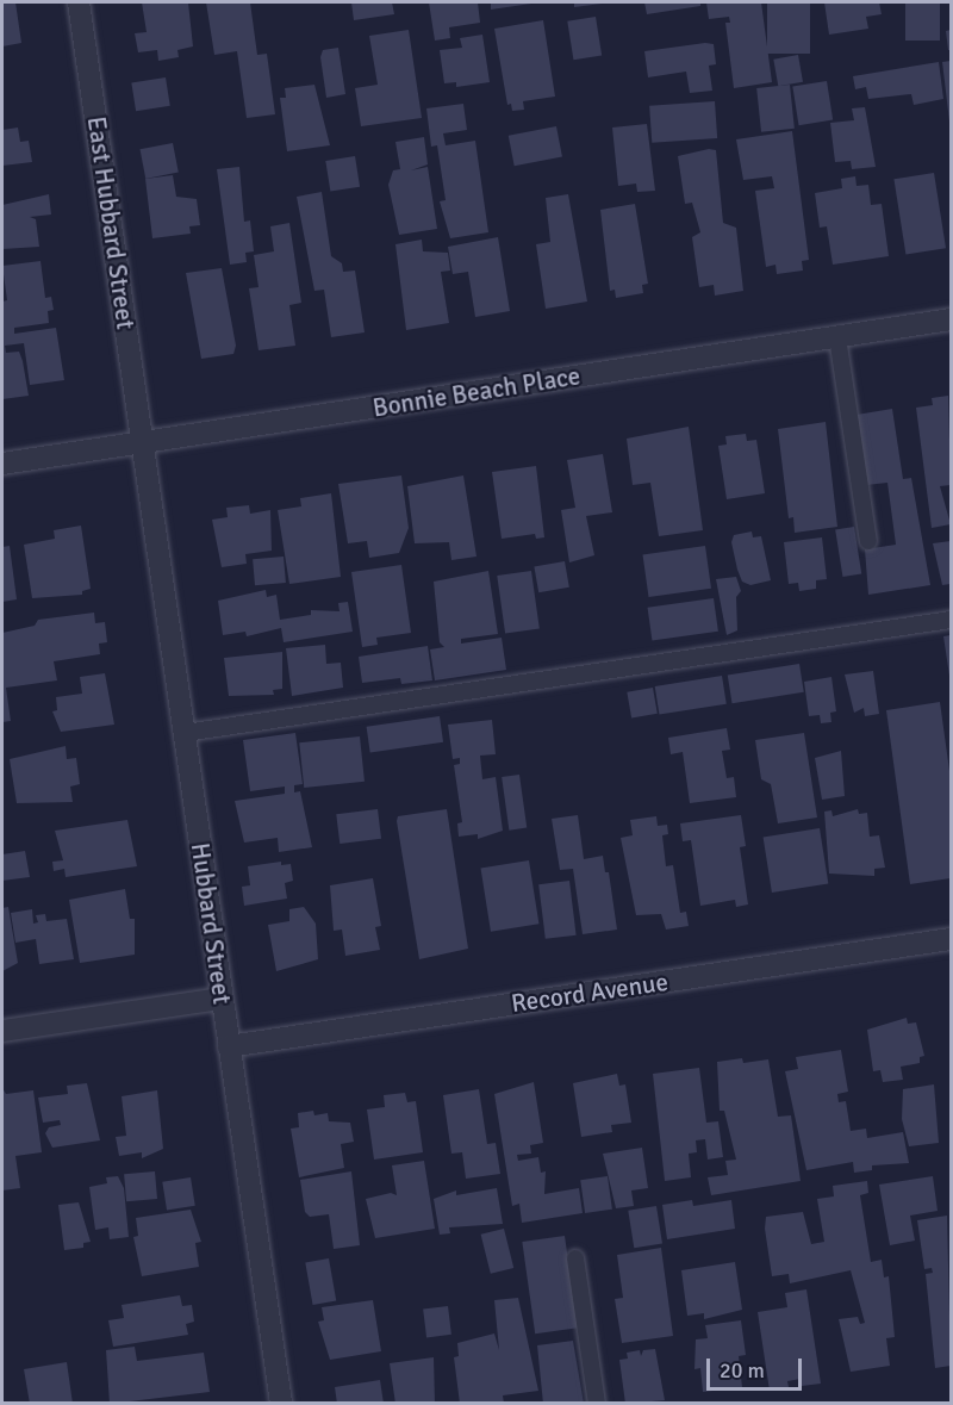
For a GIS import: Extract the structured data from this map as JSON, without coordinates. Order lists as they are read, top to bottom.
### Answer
{
  "streets": {
    "street": [
      "East Hubbard Street",
      "Bonnie Beach Place",
      "Hubbard Street",
      "Record Avenue"
    ]
  },
  "crossings": [
    ["East Hubbard Street", "Bonnie Beach Place"],
    ["East Hubbard Street", "Hubbard Street"],
    ["Bonnie Beach Place", "Hubbard Street"],
    ["Hubbard Street", "Record Avenue"]
  ],
  "scale_bar": "20 m"
}
